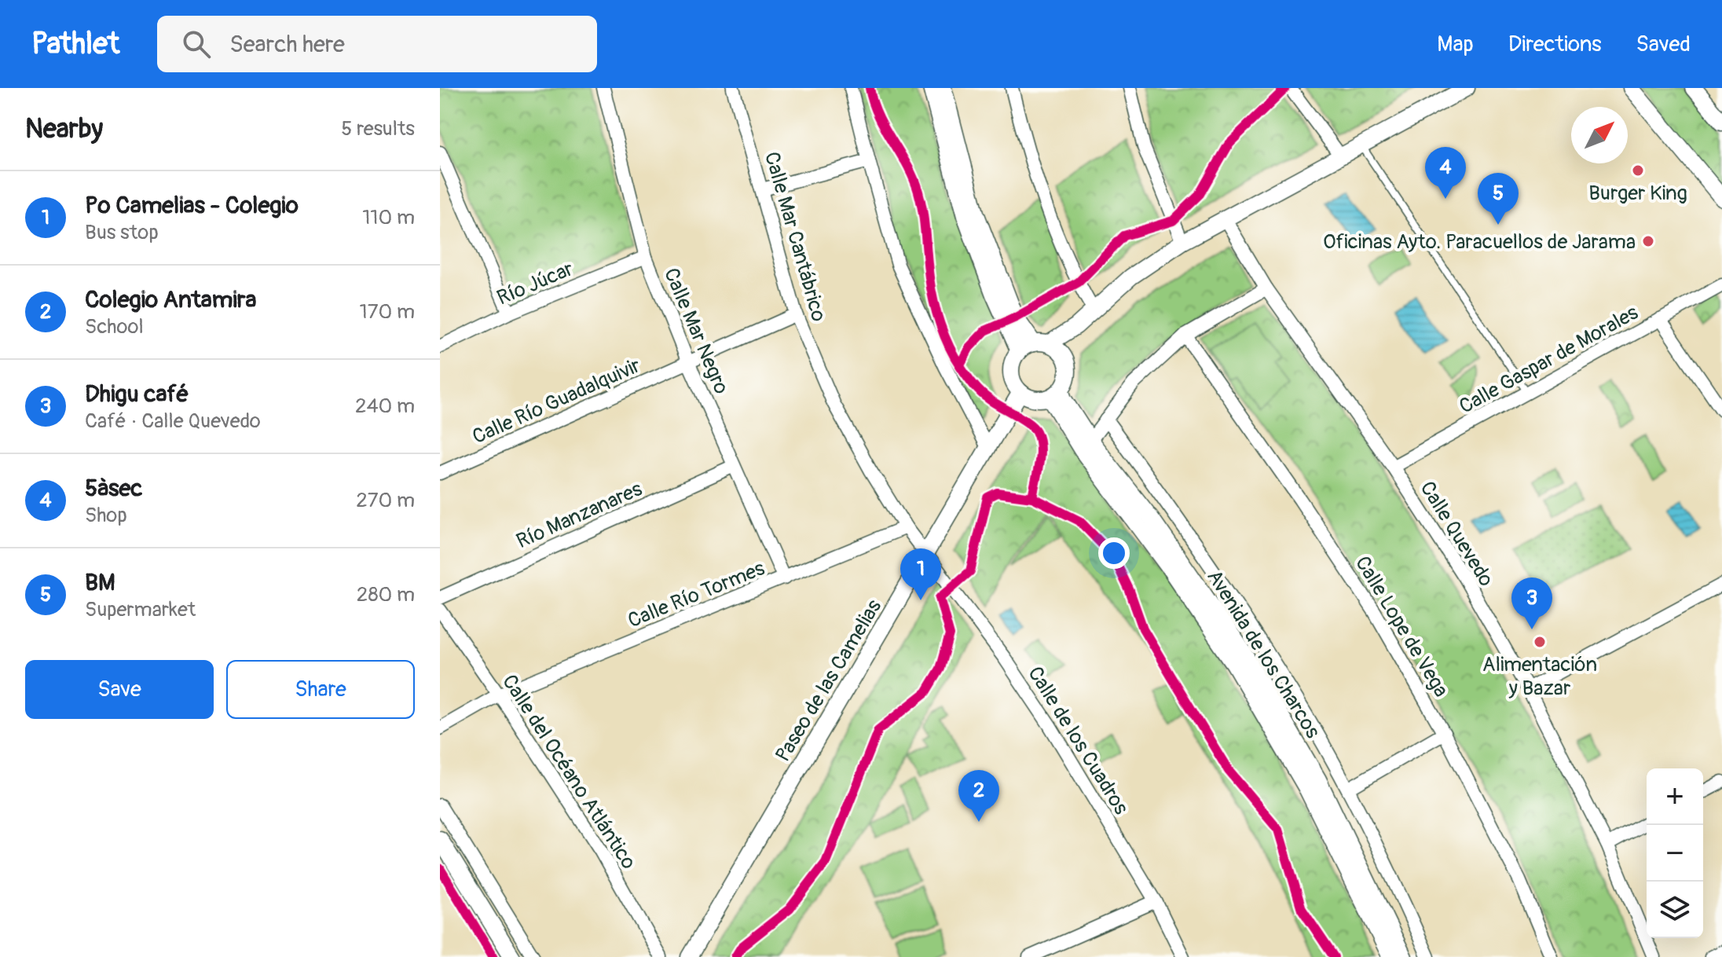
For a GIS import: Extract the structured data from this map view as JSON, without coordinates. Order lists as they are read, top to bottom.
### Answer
{
  "streets": {
    "street": [
      "Calle Mar Cantábrico",
      "Río Júcar",
      "Calle Mar Negro",
      "Calle Gaspar de Morales",
      "Calle Río Guadalquivir",
      "Río Manzanares",
      "Calle Quevedo",
      "Calle Río Tormes",
      "Calle Lope de Vega",
      "Avenida de los Charcos",
      "Paseo de las Camelias",
      "Calle de los Cuadros",
      "Calle del Océano Atlántico"
    ]
  },
  "crossings": [
    ["Calle Mar Cantábrico", "Calle Río Guadalquivir"],
    ["Calle Mar Cantábrico", "Calle Río Tormes"],
    ["Calle Mar Cantábrico", "Paseo de las Camelias"],
    ["Calle Mar Cantábrico", "Calle de los Cuadros"],
    ["Río Júcar", "Calle Mar Negro"],
    ["Calle Mar Negro", "Calle Río Guadalquivir"],
    ["Calle Mar Negro", "Río Manzanares"],
    ["Calle Mar Negro", "Calle Río Tormes"],
    ["Calle Gaspar de Morales", "Calle Quevedo"],
    ["Calle Río Tormes", "Calle del Océano Atlántico"],
    ["Avenida de los Charcos", "Paseo de las Camelias"],
    ["Paseo de las Camelias", "Calle de los Cuadros"]
  ],
  "places": ["Burger King", "Oficinas Ayto. Paracuellos de Jarama", "Alimentación y Bazar"],
  "north": "top right",
  "page": {
    "header": "Pathlet",
    "search": "Search here",
    "nav": ["Map", "Directions", "Saved"],
    "heading": ["Nearby", "5 results"],
    "pins": [
      "4",
      "5",
      "1",
      "3",
      "2"
    ],
    "list": [
      {
        "mark": "1",
        "name": "Pº Camelias - Colegio",
        "note": "Bus stop",
        "value": "110 m"
      },
      {
        "mark": "2",
        "name": "Colegio Antamira",
        "note": "School",
        "value": "170 m"
      },
      {
        "mark": "3",
        "name": "Dhigu café",
        "note": "Café · Calle Quevedo",
        "value": "240 m"
      },
      {
        "mark": "4",
        "name": "5àsec",
        "note": "Shop",
        "value": "270 m"
      },
      {
        "mark": "5",
        "name": "BM",
        "note": "Supermarket",
        "value": "280 m"
      }
    ],
    "buttons": ["Save", "Share"],
    "map_buttons": ["+", "−"]
  }
}
